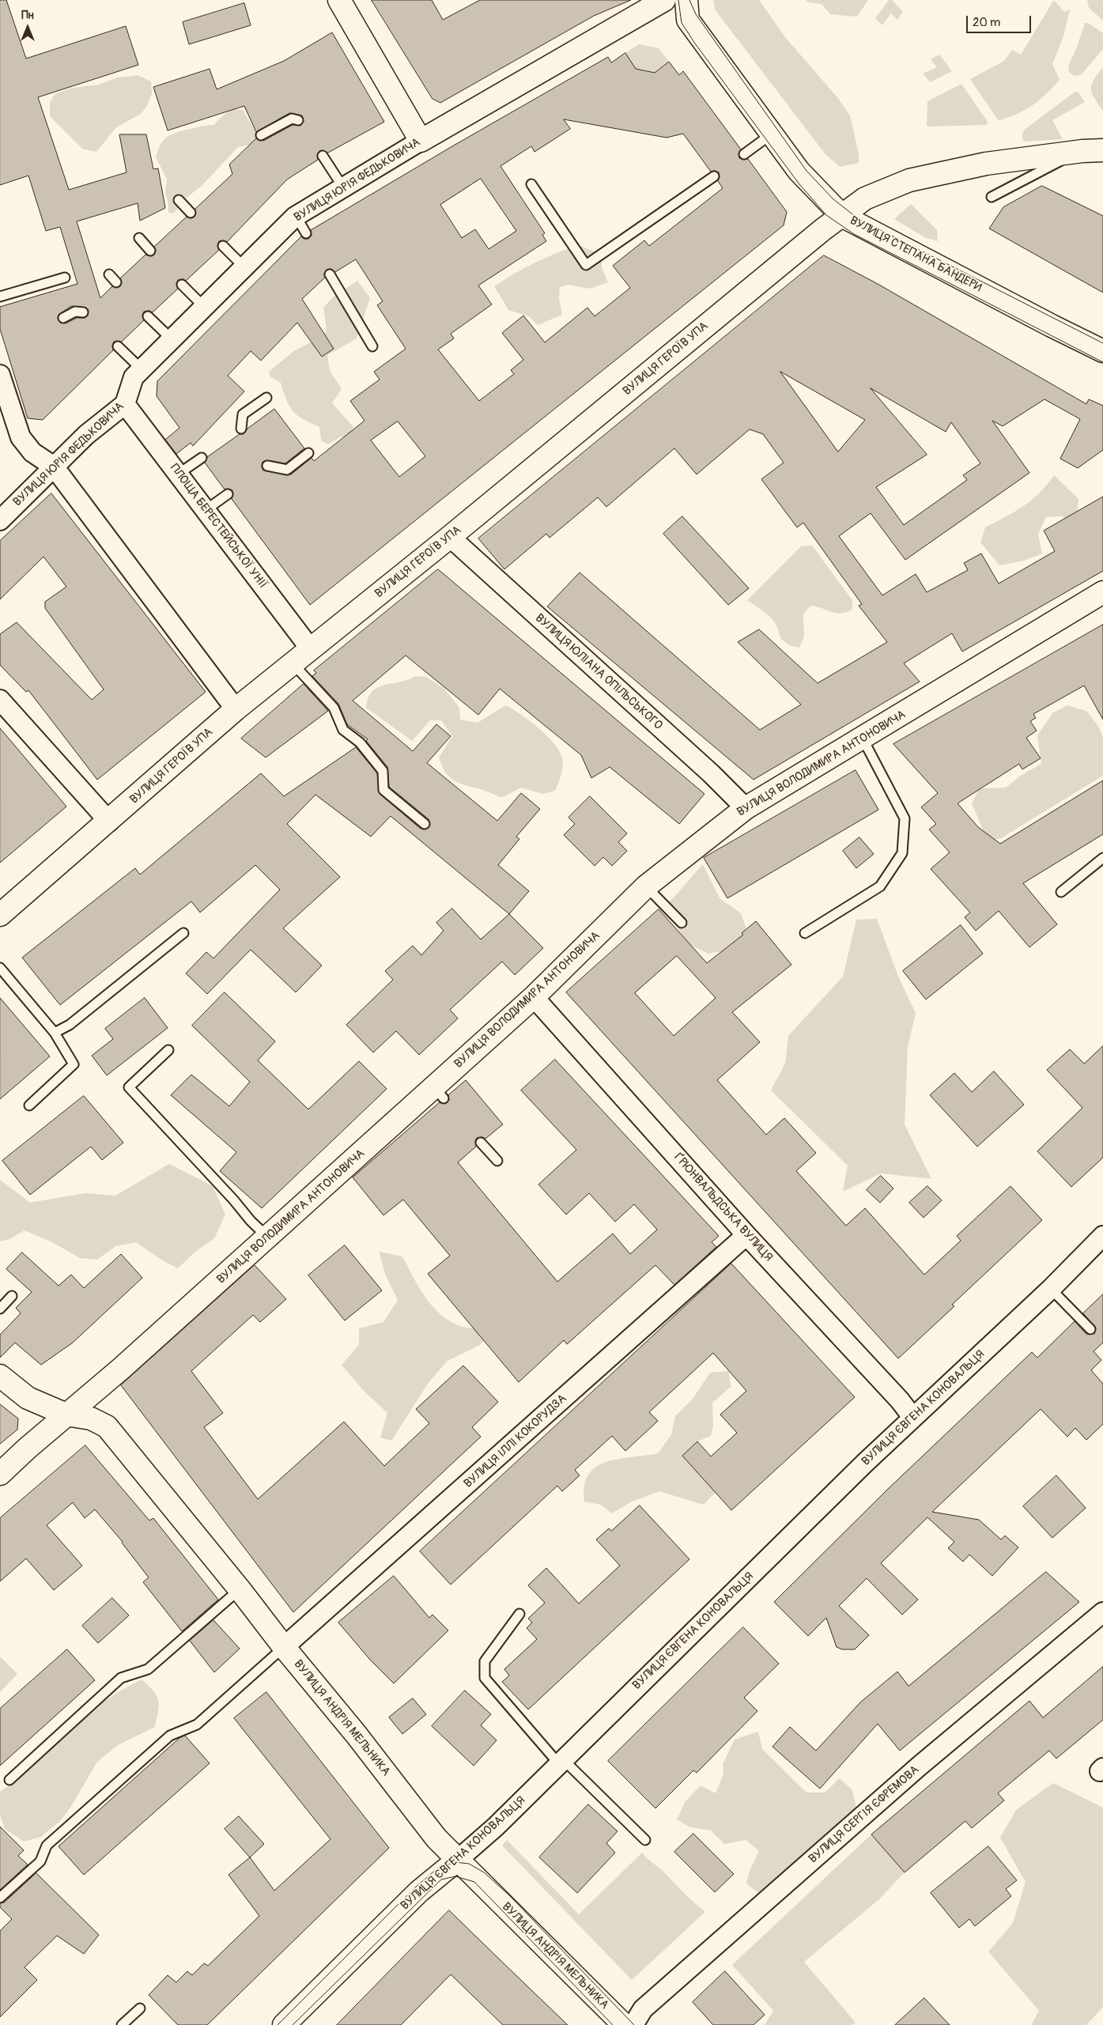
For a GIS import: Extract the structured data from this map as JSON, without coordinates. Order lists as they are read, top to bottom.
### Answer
{
  "streets": {
    "main road": [
      "ВУЛИЦЯ ЮРІЯ ФЕДЬКОВИЧА",
      "ВУЛИЦЯ СТЕПАНА БАНДЕРИ",
      "ВУЛИЦЯ ГЕРОЇВ УПА",
      "ВУЛИЦЯ ВОЛОДИМИРА АНТОНОВИЧА",
      "ВУЛИЦЯ ЄВГЕНА КОНОВАЛЬЦЯ",
      "ВУЛИЦЯ АНДРІЯ МЕЛЬНИКА"
    ],
    "street": [
      "ПЛОЩА БЕРЕСТЕЙСЬКОЇ УНІЇ",
      "ВУЛИЦЯ ЮЛІАНА ОПІЛЬСЬКОГО",
      "ҐРЮНВАЛЬДСЬКА ВУЛИЦЯ",
      "ВУЛИЦЯ ІЛЛІ КОКОРУДЗА",
      "ВУЛИЦЯ СЕРГІЯ ЄФРЕМОВА"
    ]
  },
  "crossings": [
    ["ВУЛИЦЯ ЮРІЯ ФЕДЬКОВИЧА", "ПЛОЩА БЕРЕСТЕЙСЬКОЇ УНІЇ"],
    ["ВУЛИЦЯ СТЕПАНА БАНДЕРИ", "ВУЛИЦЯ ГЕРОЇВ УПА"],
    ["ВУЛИЦЯ ГЕРОЇВ УПА", "ПЛОЩА БЕРЕСТЕЙСЬКОЇ УНІЇ"],
    ["ВУЛИЦЯ ГЕРОЇВ УПА", "ВУЛИЦЯ ЮЛІАНА ОПІЛЬСЬКОГО"],
    ["ВУЛИЦЯ ЮЛІАНА ОПІЛЬСЬКОГО", "ВУЛИЦЯ ВОЛОДИМИРА АНТОНОВИЧА"],
    ["ВУЛИЦЯ ВОЛОДИМИРА АНТОНОВИЧА", "ҐРЮНВАЛЬДСЬКА ВУЛИЦЯ"],
    ["ВУЛИЦЯ ВОЛОДИМИРА АНТОНОВИЧА", "ВУЛИЦЯ АНДРІЯ МЕЛЬНИКА"],
    ["ҐРЮНВАЛЬДСЬКА ВУЛИЦЯ", "ВУЛИЦЯ ЄВГЕНА КОНОВАЛЬЦЯ"],
    ["ҐРЮНВАЛЬДСЬКА ВУЛИЦЯ", "ВУЛИЦЯ ІЛЛІ КОКОРУДЗА"],
    ["ВУЛИЦЯ ЄВГЕНА КОНОВАЛЬЦЯ", "ВУЛИЦЯ АНДРІЯ МЕЛЬНИКА"],
    ["ВУЛИЦЯ ІЛЛІ КОКОРУДЗА", "ВУЛИЦЯ АНДРІЯ МЕЛЬНИКА"]
  ],
  "scale_bar": "20 m",
  "north": "top"
}
